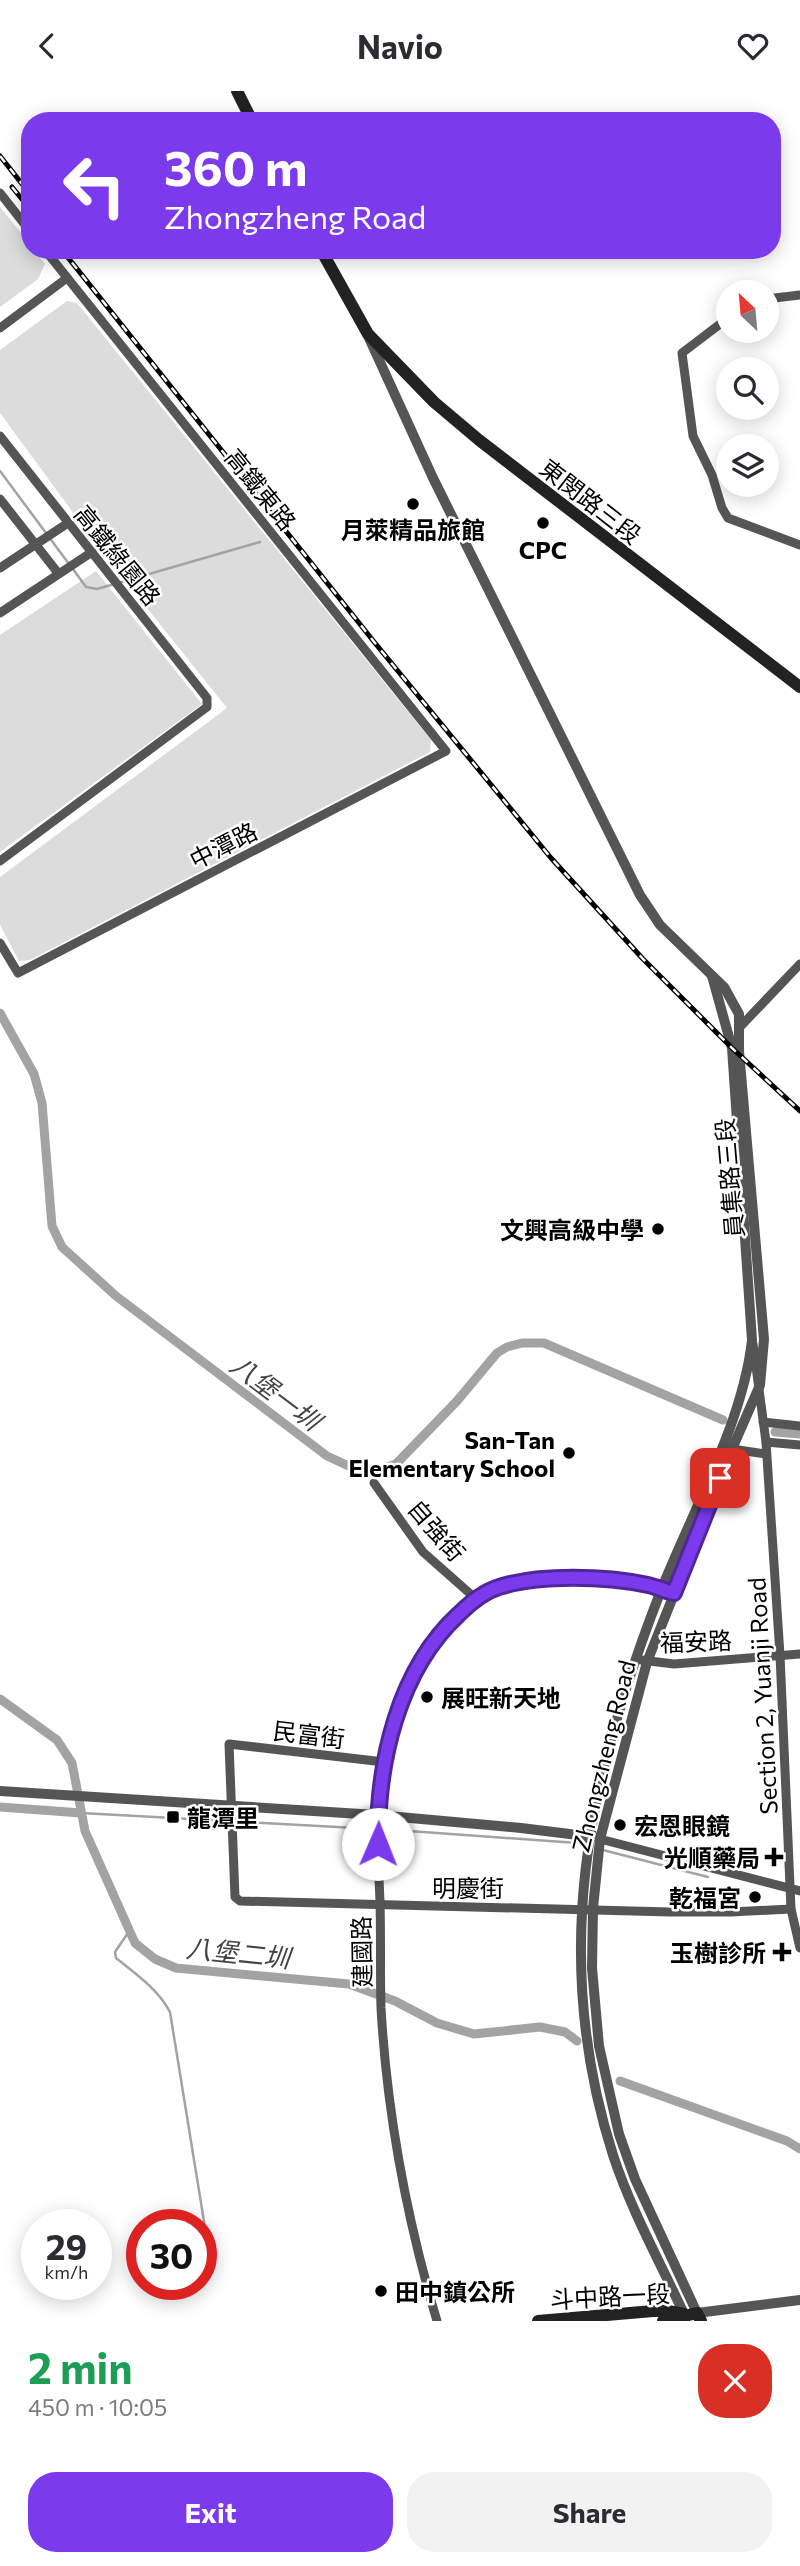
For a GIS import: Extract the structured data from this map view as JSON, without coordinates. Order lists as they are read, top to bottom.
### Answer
{
  "streets": {
    "main road": ["東閔路三段", "斗中路一段"],
    "street": [
      "高鐵東路",
      "高鐵綠園路",
      "中潭路",
      "員集路三段",
      "自強街",
      "福安路",
      "Section 2, Yuanji Road",
      "民富街",
      "Zhongzheng Road",
      "明慶街",
      "建國路"
    ]
  },
  "crossings": [
    ["高鐵東路", "中潭路"],
    ["東閔路三段", "員集路三段"],
    ["自強街", "建國路"],
    ["福安路", "Section 2, Yuanji Road"],
    ["福安路", "Zhongzheng Road"],
    ["Section 2, Yuanji Road", "明慶街"],
    ["民富街", "明慶街"],
    ["民富街", "建國路"],
    ["Zhongzheng Road", "明慶街"],
    ["Zhongzheng Road", "建國路"],
    ["Zhongzheng Road", "斗中路一段"],
    ["明慶街", "建國路"]
  ],
  "water": ["八堡一圳", "八堡二圳"],
  "places": {
    "other": [
      "月萊精品旅館",
      "CPC",
      "文興高級中學",
      "San-Tan Elementary School",
      "展旺新天地",
      "宏恩眼鏡",
      "乾福宮",
      "田中鎮公所"
    ],
    "transit": ["龍潭里"],
    "health": ["光順藥局", "玉樹診所"]
  },
  "north": "top left",
  "page": {
    "header": "Navio",
    "turn": ["360 m", "Zhongzheng Road"],
    "speed": "29 km/h",
    "limit": "30",
    "heading": ["2 min", "450 m · 10:05"],
    "buttons": ["Exit", "Share"]
  }
}
